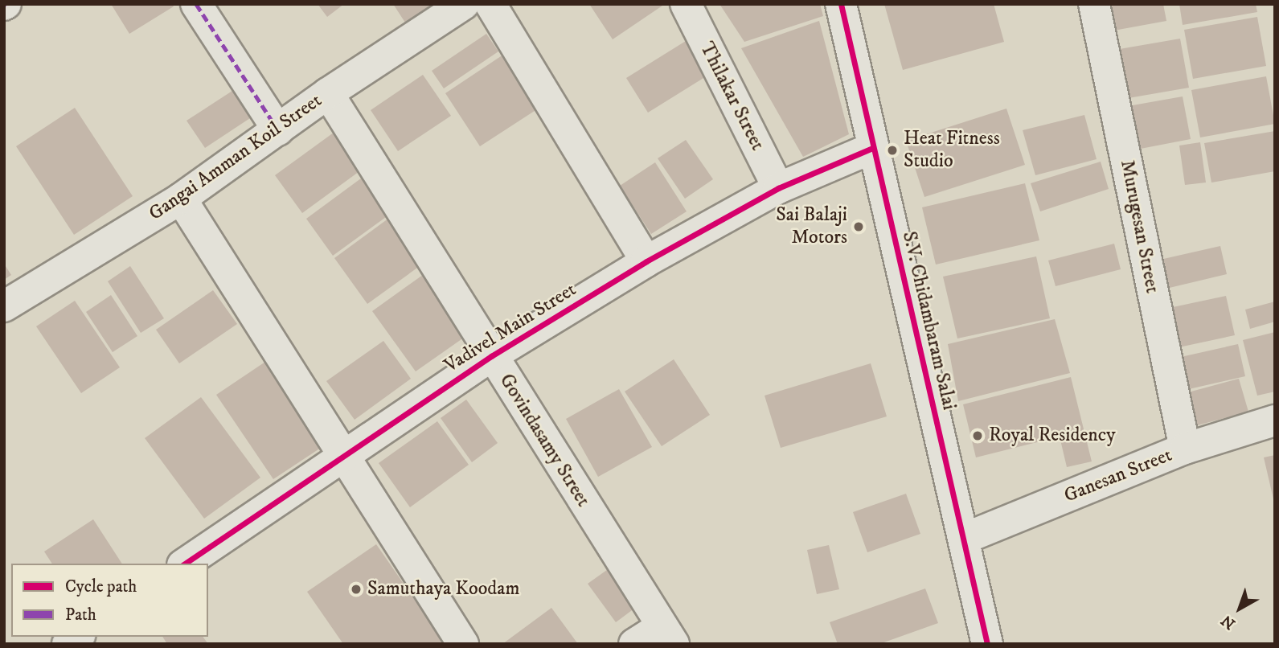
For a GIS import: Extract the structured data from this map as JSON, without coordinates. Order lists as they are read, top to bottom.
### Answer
{
  "streets": {
    "street": [
      "Thilakar Street",
      "Gangai Amman Koil Street",
      "Murugesan Street",
      "S.V. Chidambaram Salai",
      "Vadivel Main Street",
      "Govindasamy Street",
      "Ganesan Street"
    ]
  },
  "crossings": [
    ["Thilakar Street", "Vadivel Main Street"],
    ["Gangai Amman Koil Street", "Govindasamy Street"],
    ["Murugesan Street", "Ganesan Street"],
    ["S.V. Chidambaram Salai", "Vadivel Main Street"],
    ["S.V. Chidambaram Salai", "Ganesan Street"],
    ["Vadivel Main Street", "Govindasamy Street"]
  ],
  "places": [
    "Heat Fitness Studio",
    "Sai Balaji Motors",
    "Royal Residency",
    "Samuthaya Koodam"
  ],
  "legend": ["Cycle path", "Path"],
  "north": "bottom left"
}
